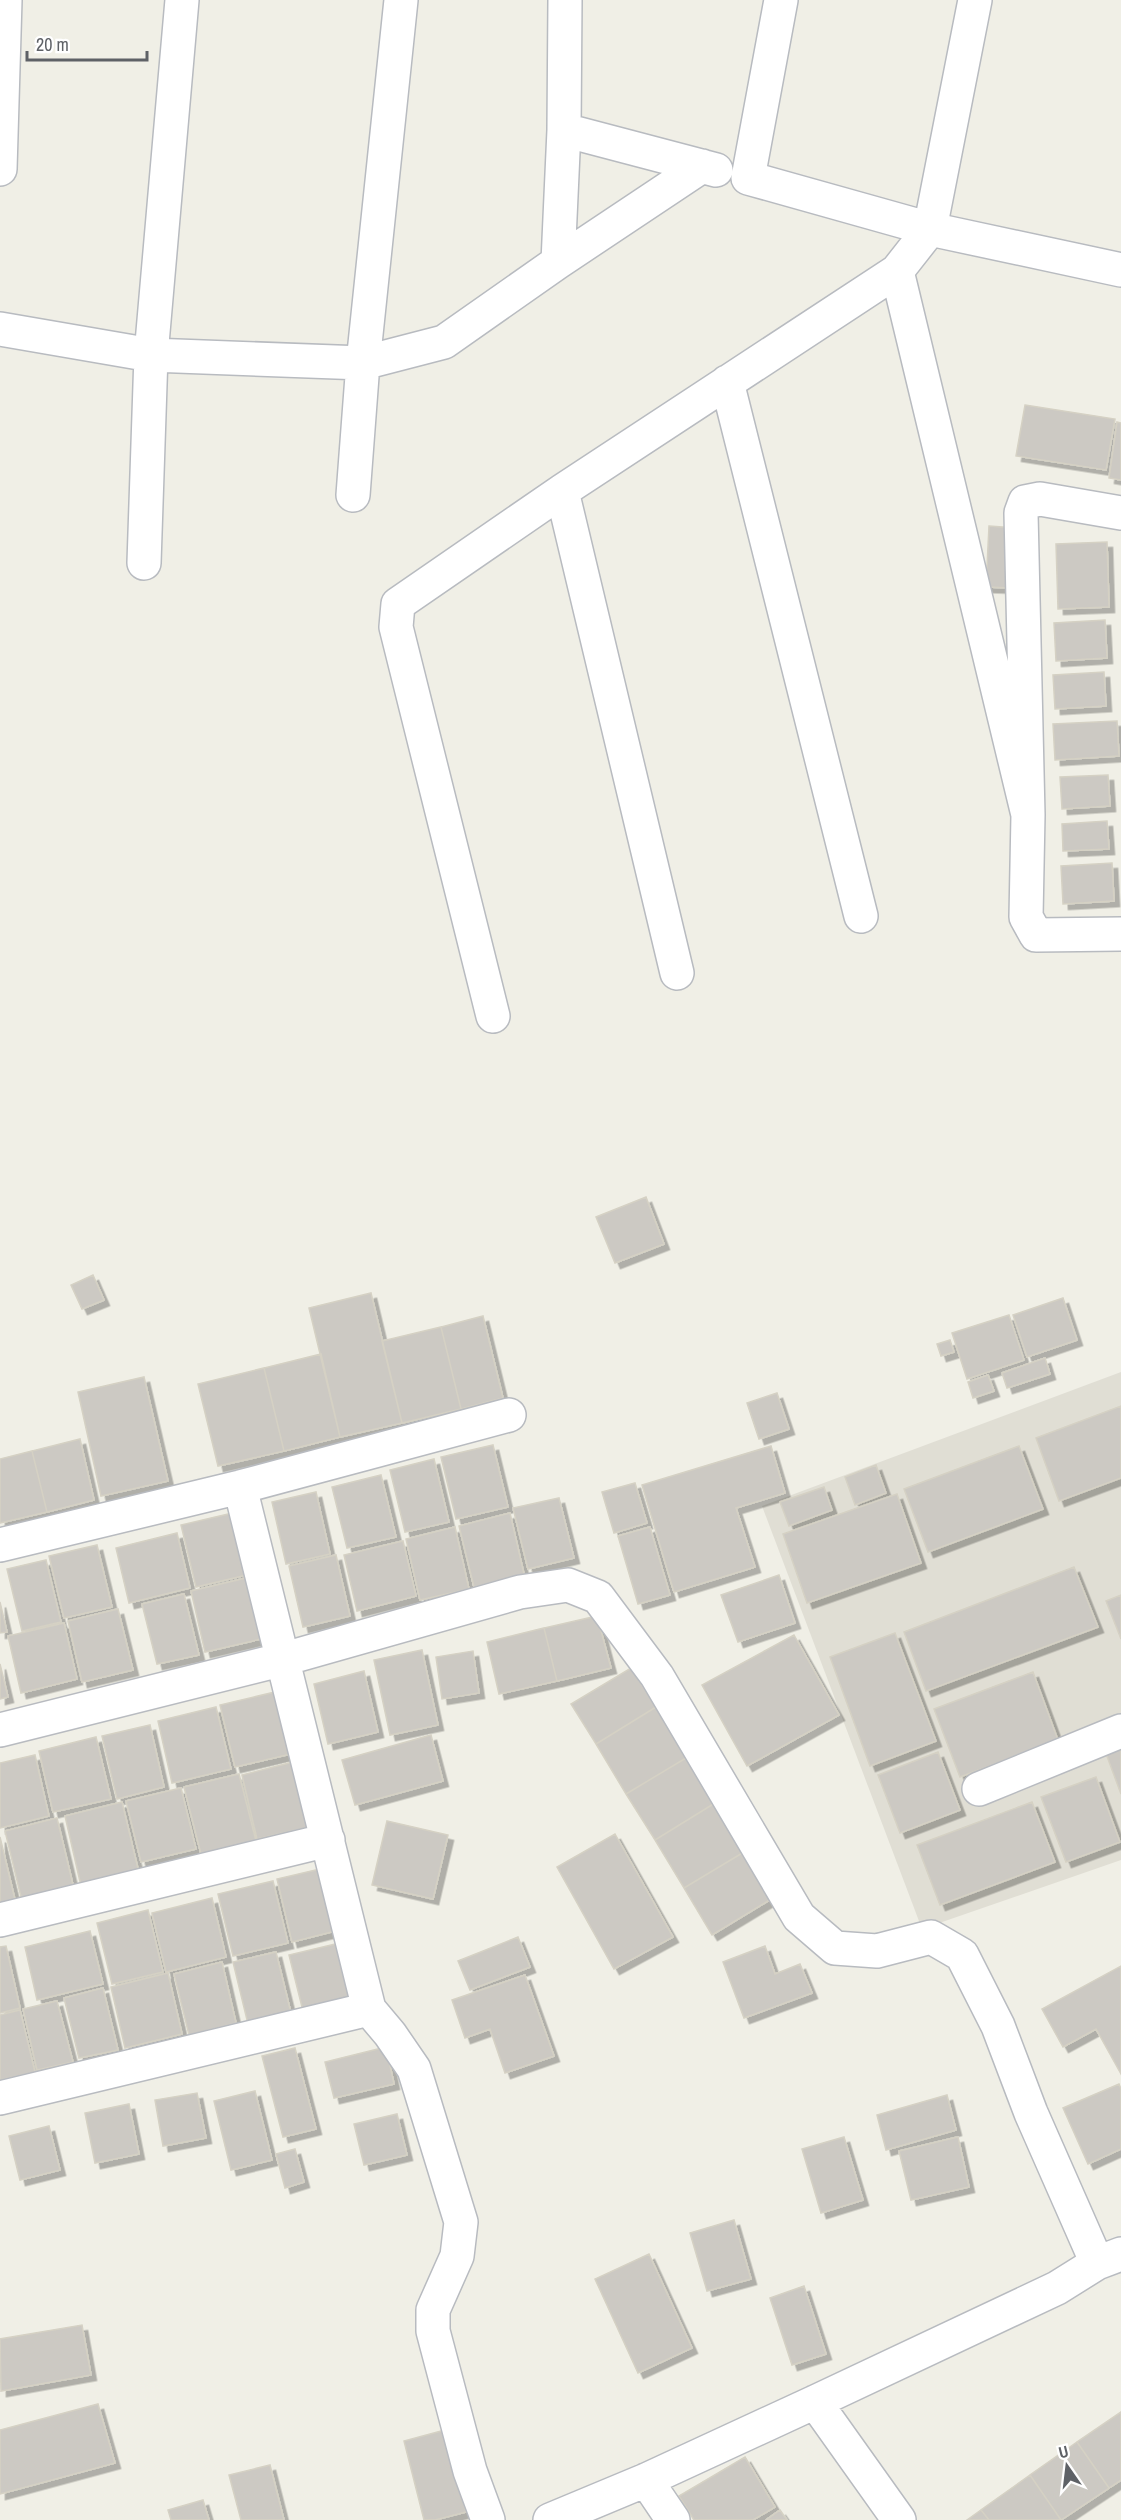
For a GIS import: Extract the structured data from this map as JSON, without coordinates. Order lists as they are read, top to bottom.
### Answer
{
  "scale_bar": "20 m",
  "north": "top"
}
